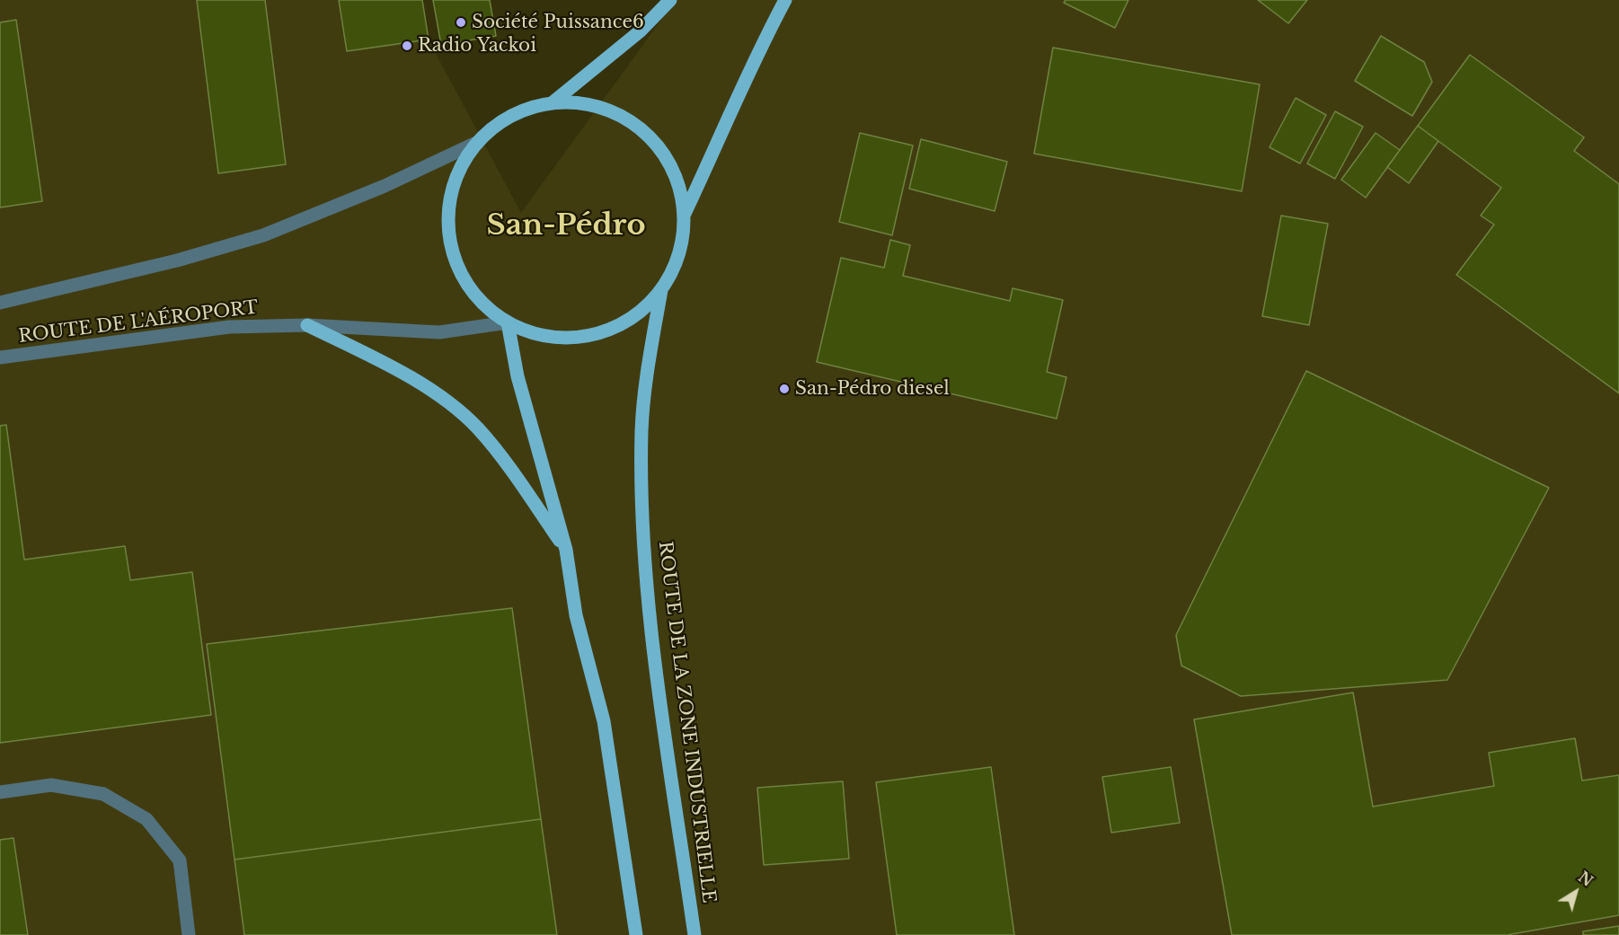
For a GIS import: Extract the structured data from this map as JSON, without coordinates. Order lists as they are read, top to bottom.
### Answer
{
  "streets": {
    "main road": ["ROUTE DE LA ZONE INDUSTRIELLE"],
    "street": ["ROUTE DE L'AÉROPORT"]
  },
  "districts": ["San-Pédro"],
  "places": ["Société Puissance6", "Radio Yackoi", "San-Pédro diesel"],
  "north": "top right"
}
